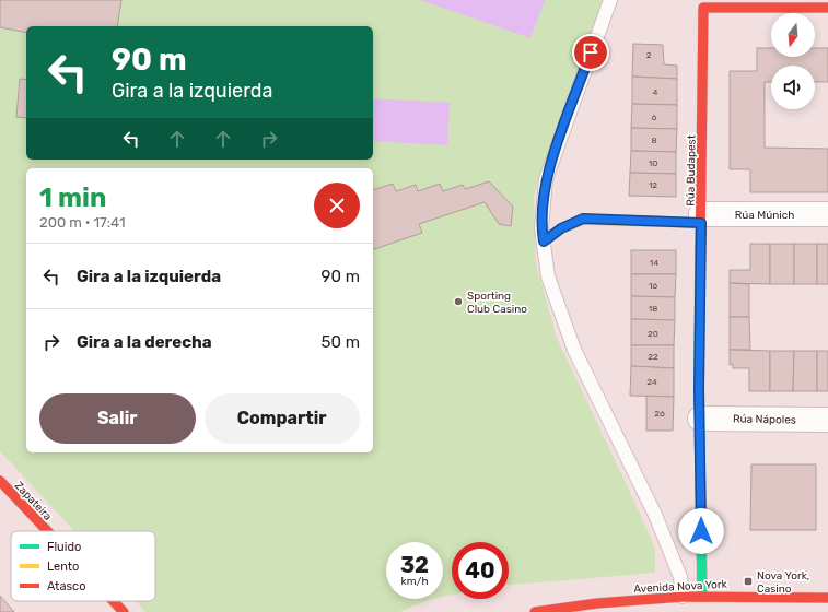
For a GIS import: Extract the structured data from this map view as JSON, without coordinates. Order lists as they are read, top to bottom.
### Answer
{
  "streets": {
    "street": [
      "Rúa Budapest",
      "Rúa Múnich",
      "Rúa Nápoles",
      "Zapateira",
      "Avenida Nova York"
    ]
  },
  "crossings": [
    ["Rúa Budapest", "Rúa Múnich"],
    ["Rúa Budapest", "Rúa Nápoles"],
    ["Rúa Budapest", "Avenida Nova York"]
  ],
  "places": {
    "other": ["Sporting Club Casino"],
    "transit": ["Nova York, Casino"]
  },
  "house_numbers": [
    "2",
    "4",
    "6",
    "8",
    "10",
    "12",
    "14",
    "16",
    "18",
    "20",
    "22",
    "24",
    "26"
  ],
  "legend": ["Fluido", "Lento", "Atasco"],
  "north": "bottom",
  "page": {
    "turn": ["90 m", "Gira a la izquierda"],
    "heading": ["1 min", "200 m · 17:41"],
    "list": [
      {
        "name": "Gira a la izquierda",
        "value": "90 m"
      },
      {
        "name": "Gira a la derecha",
        "value": "50 m"
      }
    ],
    "buttons": ["Salir", "Compartir"],
    "speed": "32 km/h",
    "limit": "40"
  }
}
